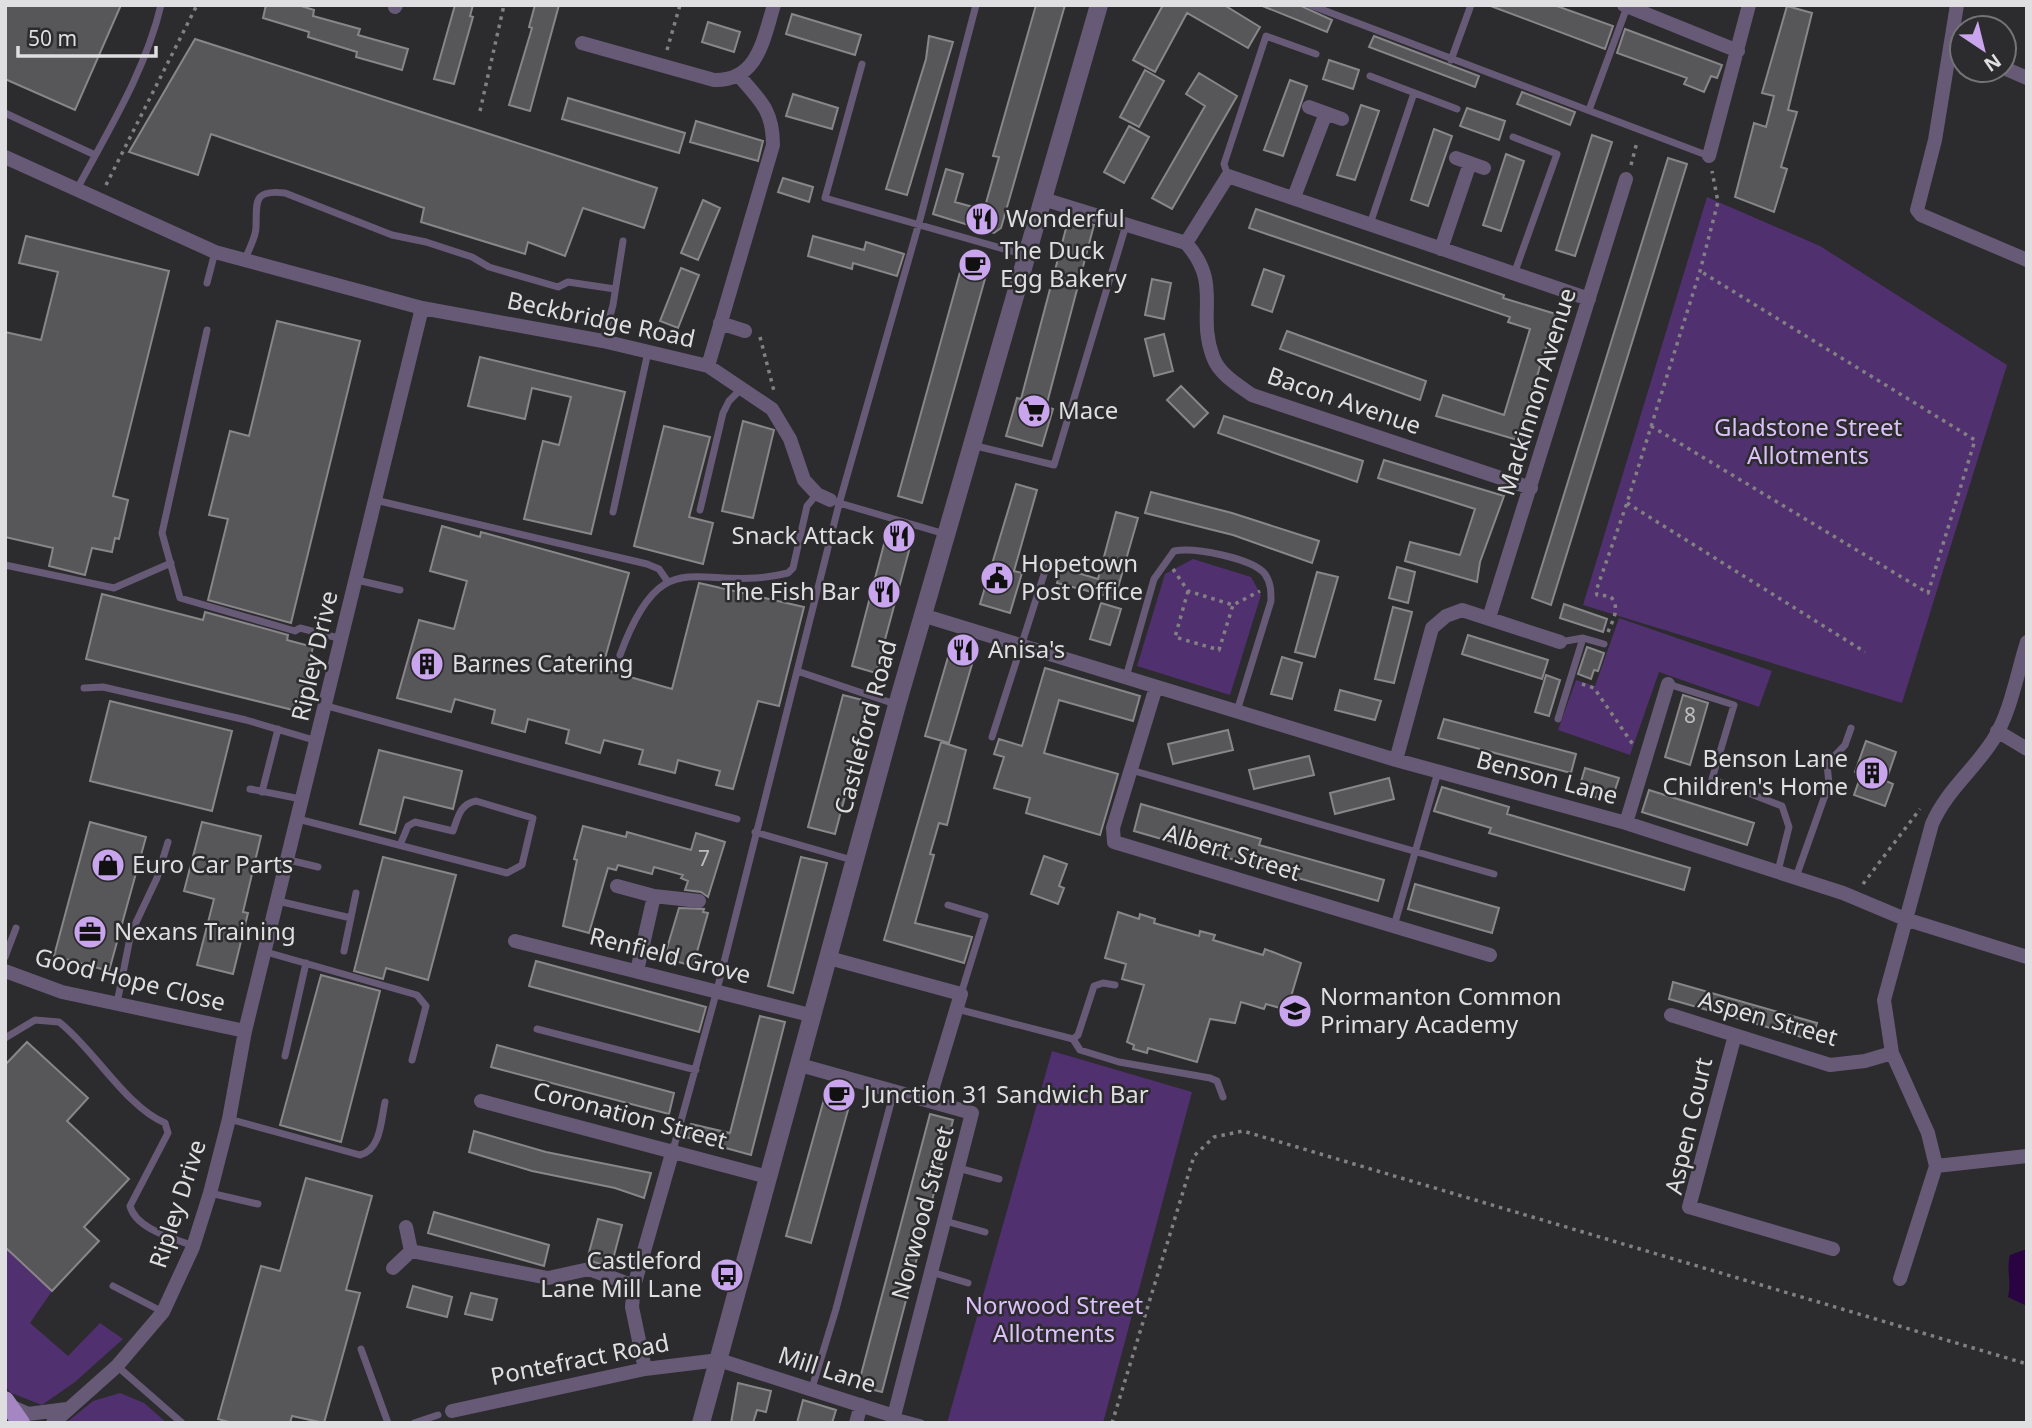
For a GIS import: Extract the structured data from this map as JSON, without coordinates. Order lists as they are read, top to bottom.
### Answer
{
  "streets": {
    "street": [
      "Beckbridge Road",
      "Mackinnon Avenue",
      "Bacon Avenue",
      "Ripley Drive",
      "Castleford Road",
      "Benson Lane",
      "Albert Street",
      "Renfield Grove",
      "Good Hope Close",
      "Aspen Street",
      "Coronation Street",
      "Aspen Court",
      "Norwood Street",
      "Pontefract Road",
      "Mill Lane"
    ]
  },
  "crossings": [
    ["Beckbridge Road", "Ripley Drive"],
    ["Mackinnon Avenue", "Bacon Avenue"],
    ["Ripley Drive", "Good Hope Close"],
    ["Castleford Road", "Benson Lane"],
    ["Castleford Road", "Renfield Grove"],
    ["Castleford Road", "Coronation Street"],
    ["Castleford Road", "Norwood Street"],
    ["Castleford Road", "Pontefract Road"],
    ["Castleford Road", "Mill Lane"],
    ["Benson Lane", "Albert Street"],
    ["Aspen Street", "Aspen Court"],
    ["Norwood Street", "Mill Lane"],
    ["Pontefract Road", "Mill Lane"]
  ],
  "parks": ["Gladstone Street Allotments", "Norwood Street Allotments"],
  "places": {
    "restaurant": [
      "Wonderful",
      "Snack Attack",
      "The Fish Bar",
      "Anisa's"
    ],
    "cafe": ["The Duck Egg Bakery", "Junction 31 Sandwich Bar"],
    "supermarket": ["Mace"],
    "public building": ["Hopetown Post Office"],
    "building": ["Barnes Catering", "Benson Lane Children's Home"],
    "shop": ["Euro Car Parts"],
    "office": ["Nexans Training"],
    "school or university": ["Normanton Common Primary Academy"],
    "bus stop": ["Castleford Lane Mill Lane"]
  },
  "house_numbers": ["8", "7"],
  "scale_bar": "50 m",
  "north": "bottom right"
}
